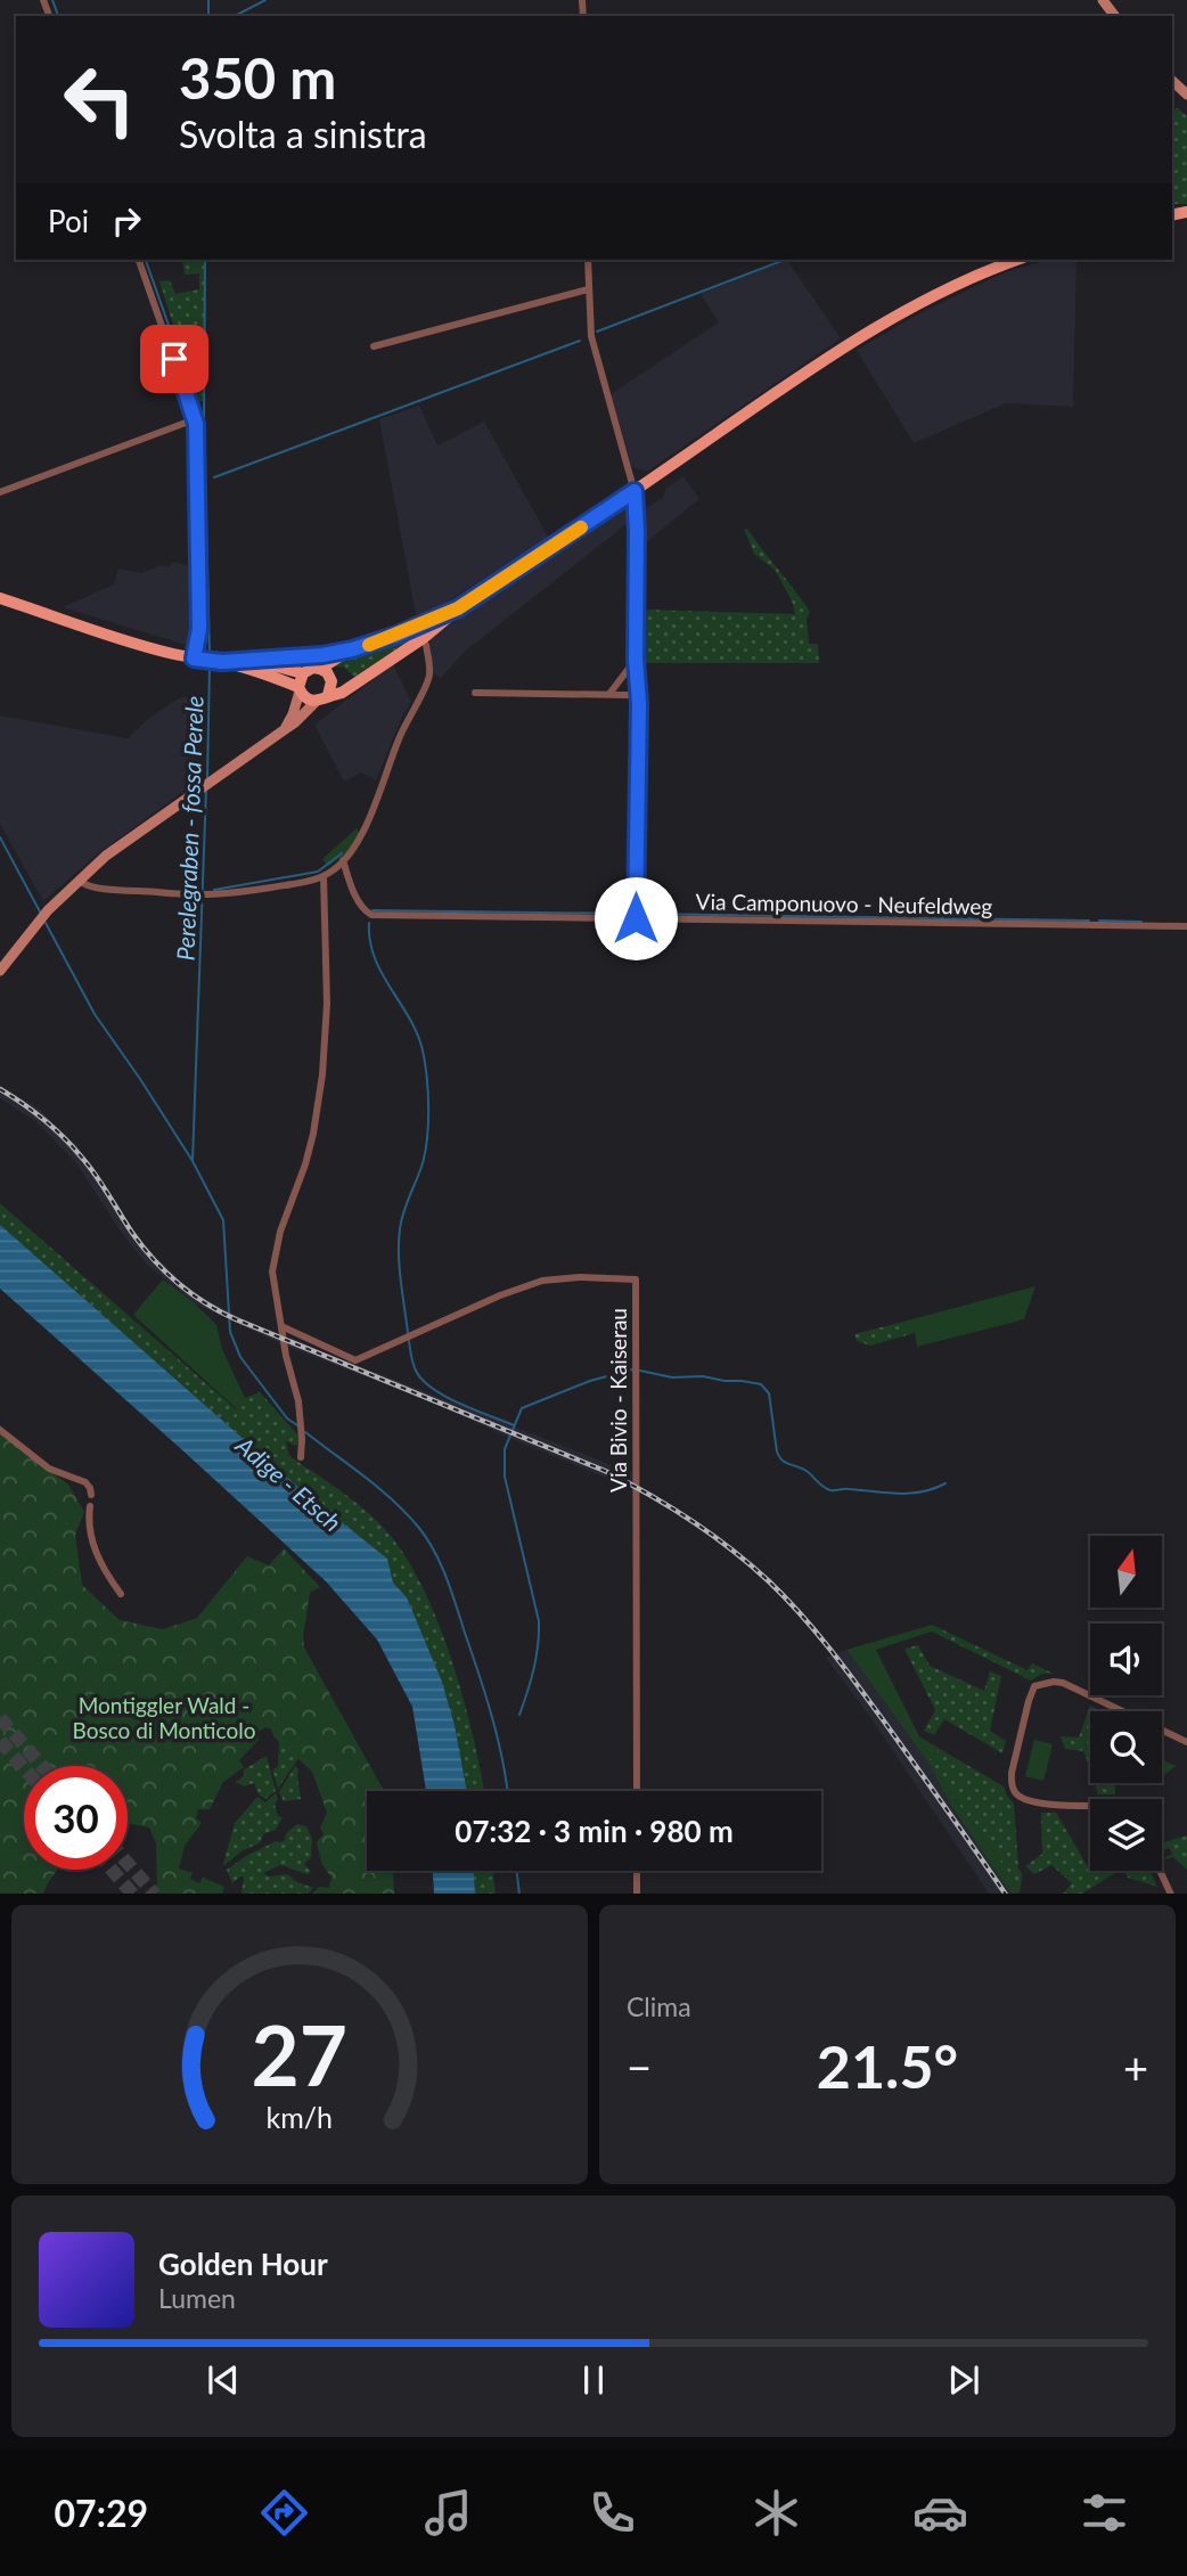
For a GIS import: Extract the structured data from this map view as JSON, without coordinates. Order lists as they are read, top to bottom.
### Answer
{
  "streets": {
    "street": ["Via Camponuovo - Neufeldweg", "Via Bivio - Kaiserau"]
  },
  "water": ["Perelegraben - fossa Perele", "Adige - Etsch"],
  "parks": ["Montiggler Wald - Bosco di Monticolo"],
  "north": "top",
  "page": {
    "turn": ["350 m", "Svolta a sinistra"],
    "then": "Poi",
    "limit": "30",
    "trip": "07:32 · 3 min · 980 m",
    "tile": "Clima",
    "heat": ["−", "21.5°", "+"],
    "song": ["Golden Hour", "Lumen"],
    "tabs": "07:29",
    "gauge": ["27", "km/h"]
  }
}
